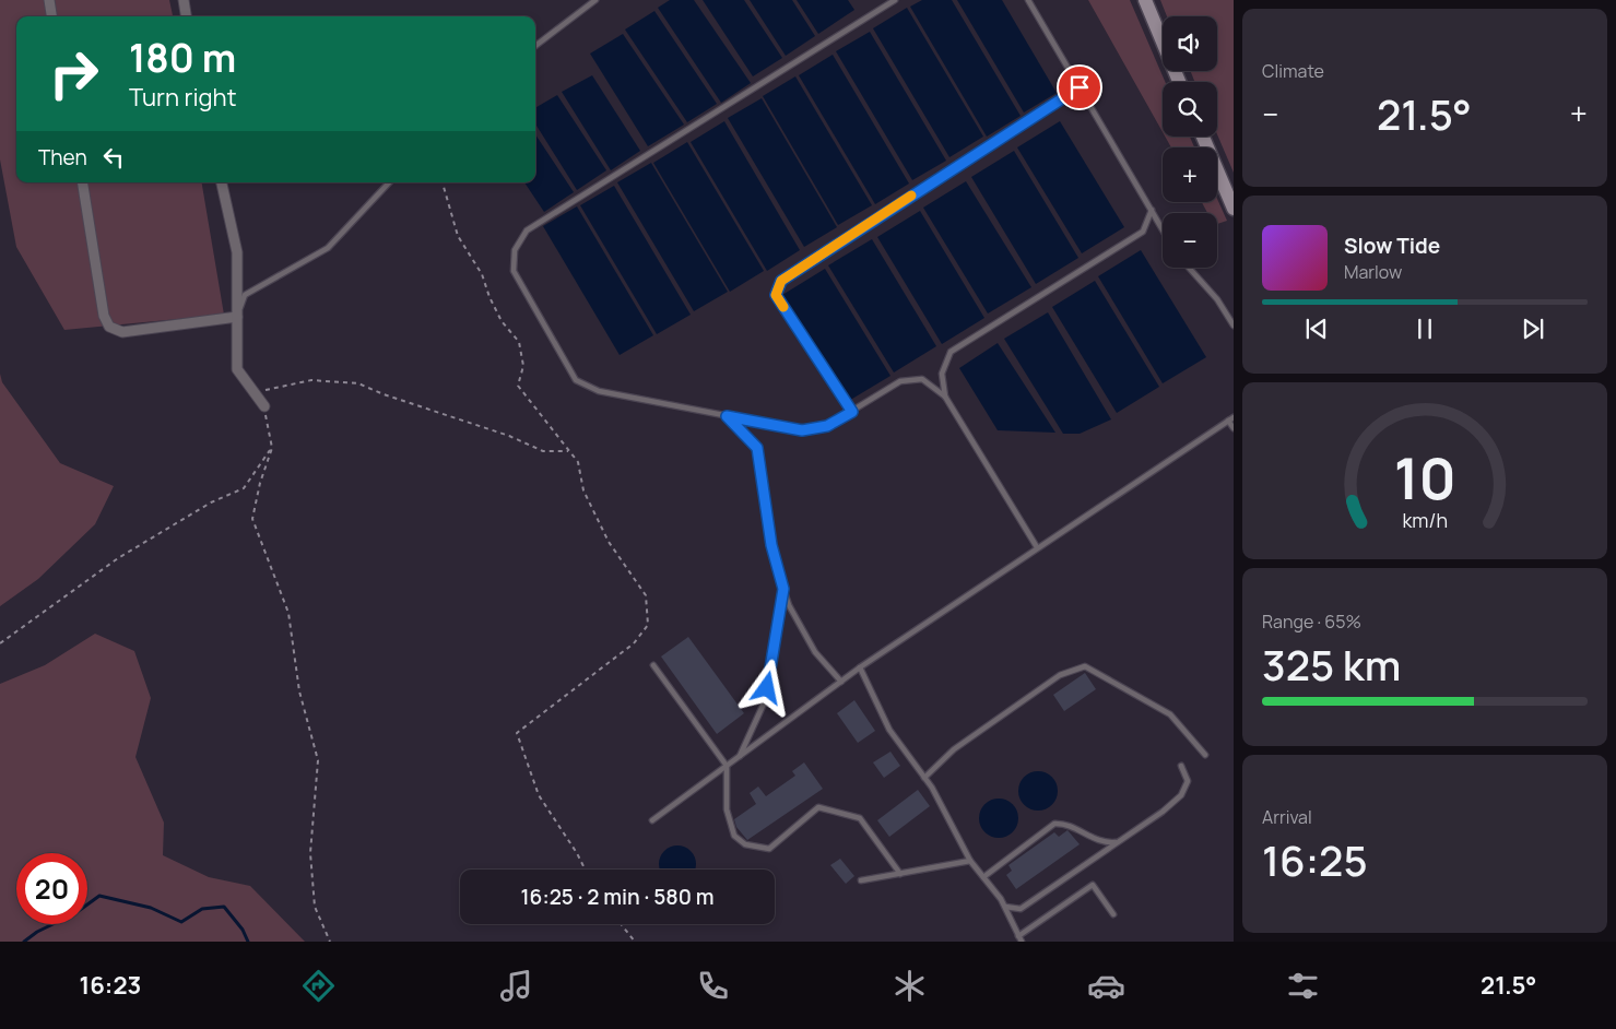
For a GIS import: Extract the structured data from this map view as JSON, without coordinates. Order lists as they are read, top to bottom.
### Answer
{
  "page": {
    "tile": [
      "Climate",
      ["Range · 65%", "325 km"],
      ["Arrival", "16:25"]
    ],
    "map_buttons": ["+", "−"],
    "turn": ["180 m", "Turn right"],
    "heat": ["−", "21.5°", "+"],
    "then": "Then",
    "song": ["Slow Tide", "Marlow"],
    "limit": "20",
    "trip": "16:25 · 2 min · 580 m",
    "tabs": ["16:23", "21.5°"],
    "gauge": ["10", "km/h"]
  }
}
